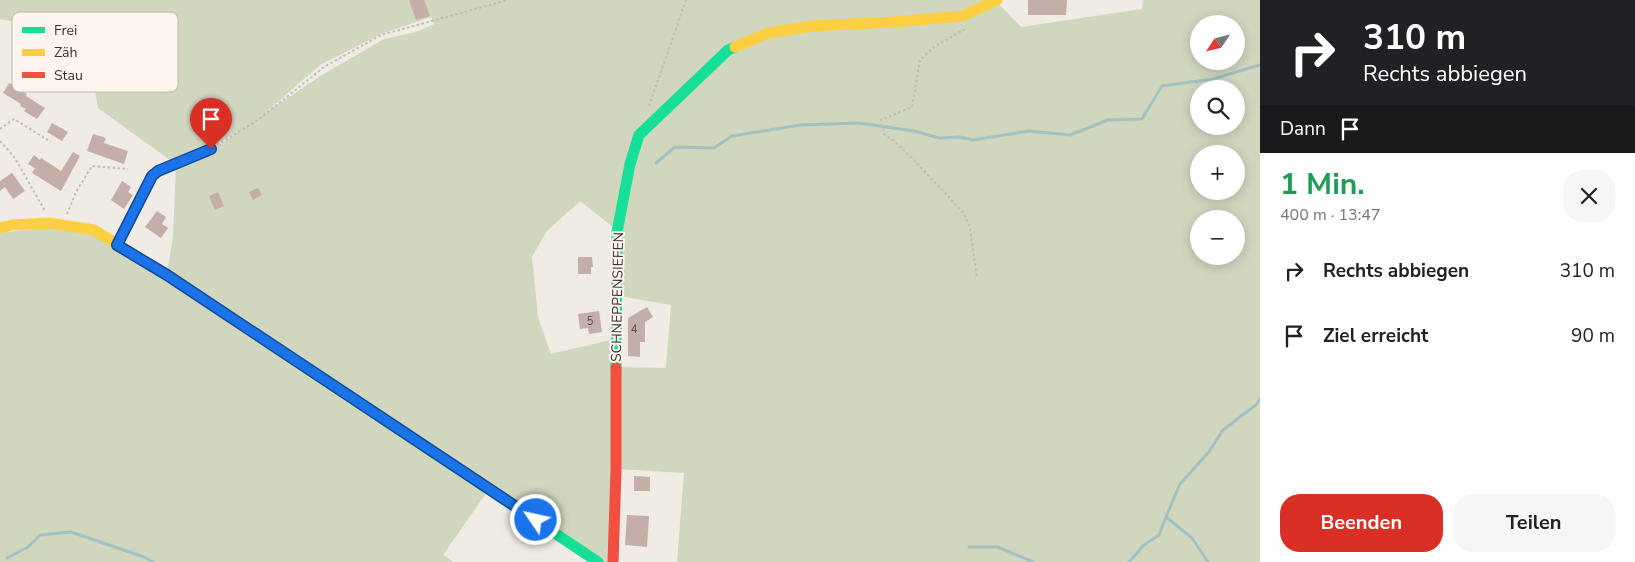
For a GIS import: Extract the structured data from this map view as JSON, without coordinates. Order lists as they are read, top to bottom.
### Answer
{
  "streets": {
    "street": ["SCHNEPPENSIEFEN"]
  },
  "house_numbers": ["5", "4"],
  "legend": ["Frei", "Zäh", "Stau"],
  "north": "bottom left",
  "page": {
    "turn": ["310 m", "Rechts abbiegen"],
    "map_buttons": ["+", "−"],
    "then": "Dann",
    "heading": ["1 Min.", "400 m · 13:47"],
    "list": [
      {
        "name": "Rechts abbiegen",
        "value": "310 m"
      },
      {
        "name": "Ziel erreicht",
        "value": "90 m"
      }
    ],
    "buttons": ["Beenden", "Teilen"]
  }
}
